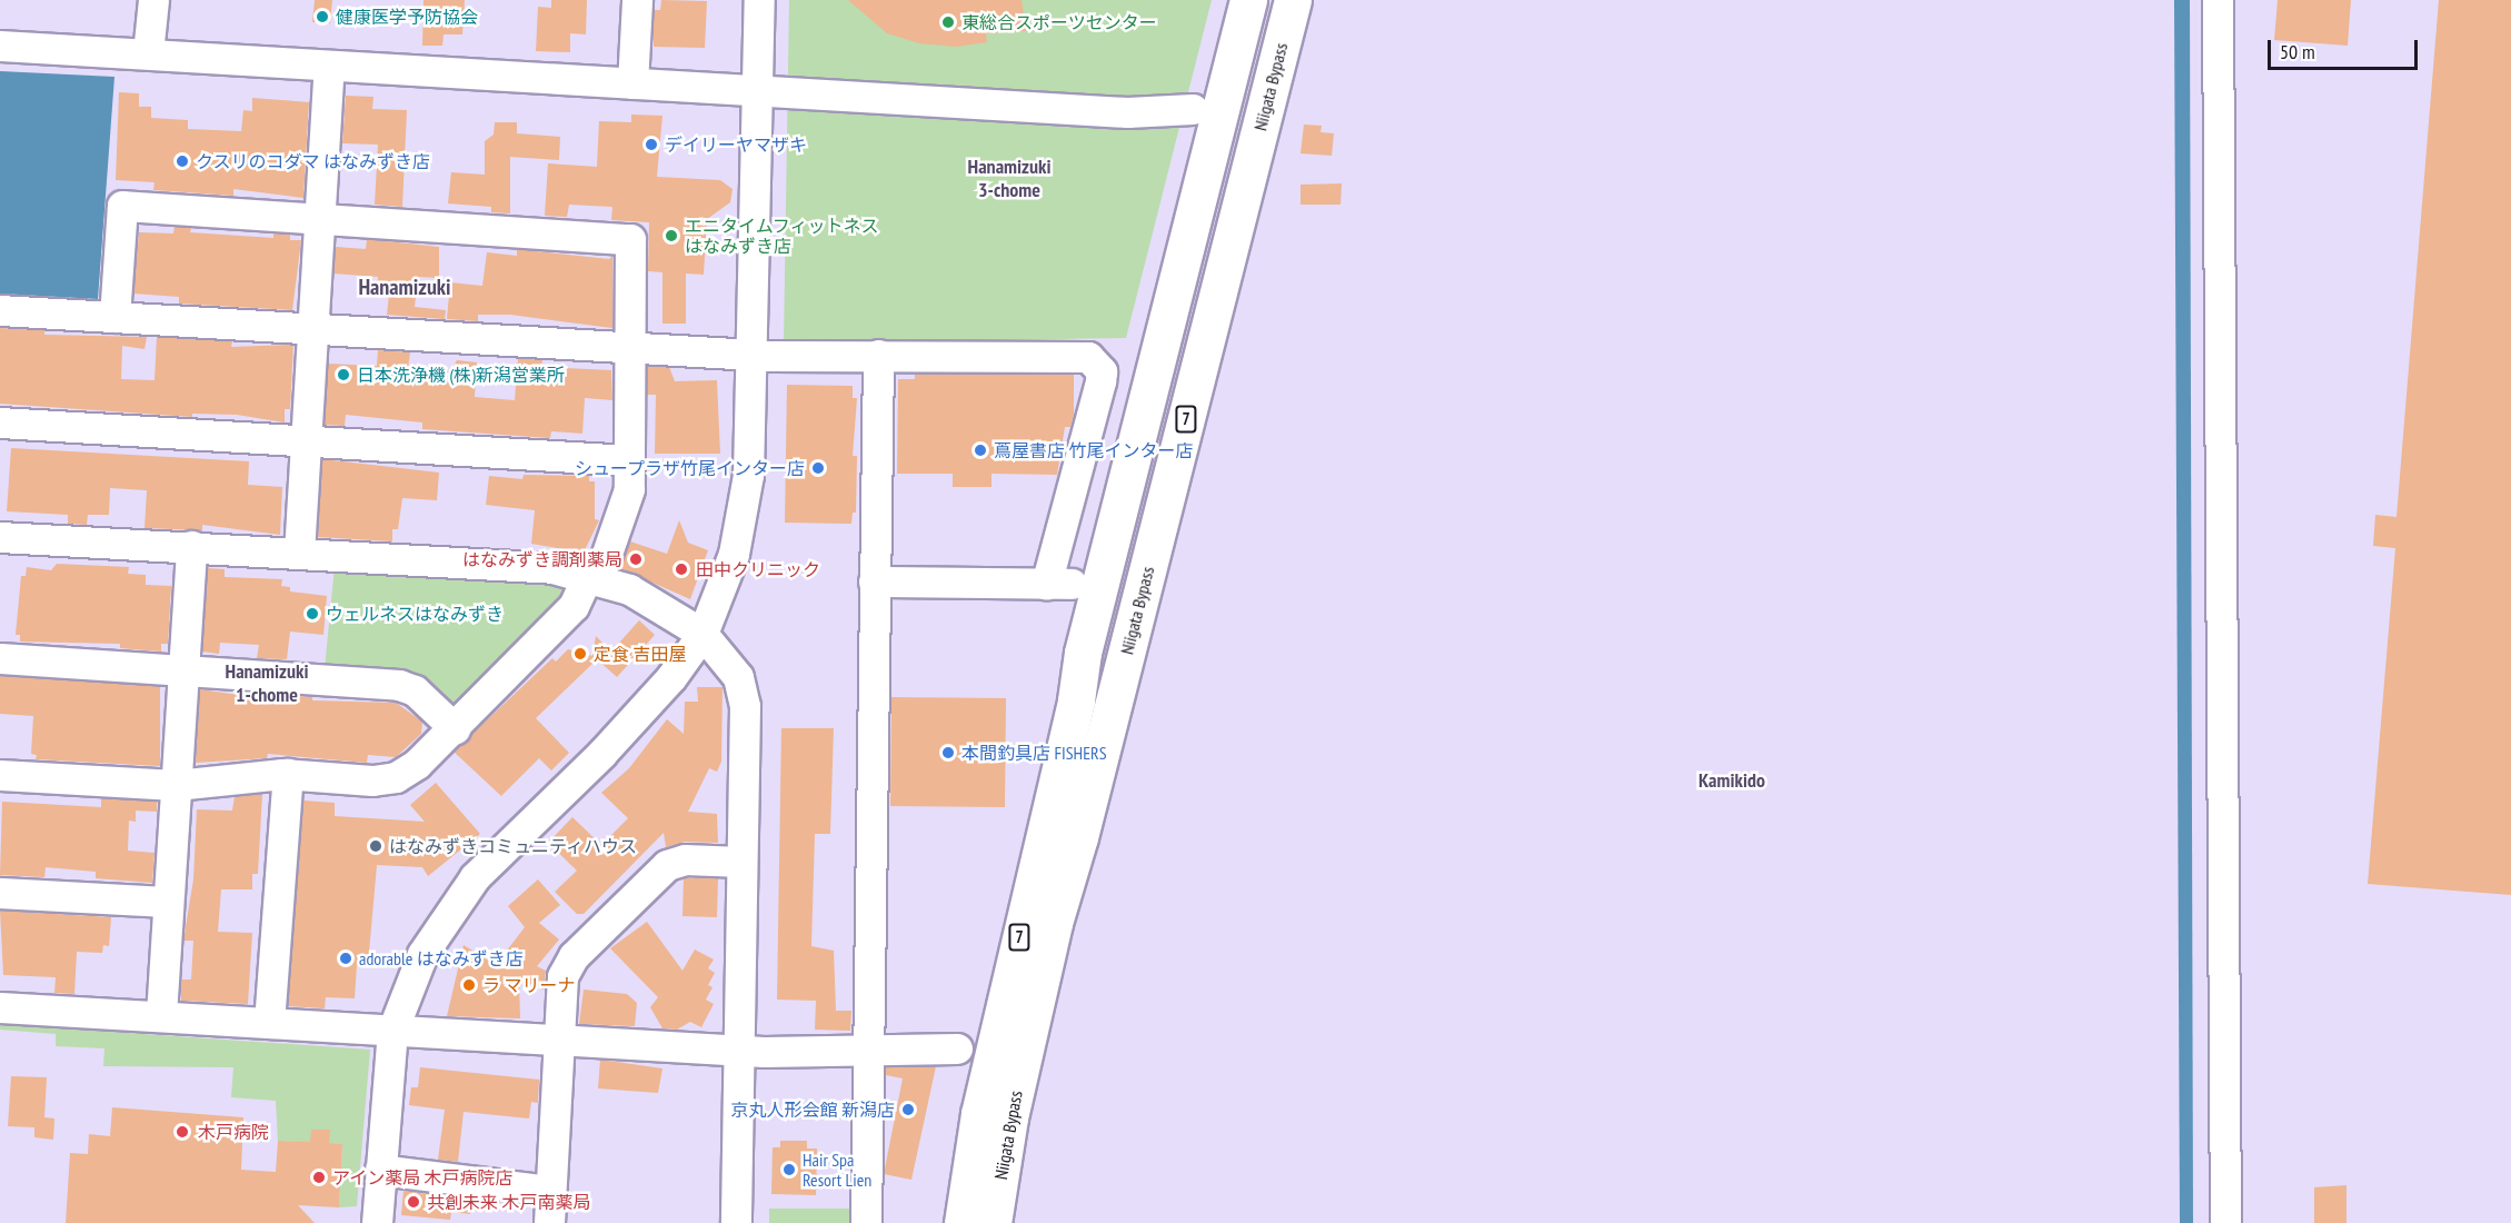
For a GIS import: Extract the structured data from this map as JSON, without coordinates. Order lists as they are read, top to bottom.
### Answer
{
  "streets": {
    "highway": ["Niigata Bypass", "7"]
  },
  "districts": [
    "Hanamizuki 3-chome",
    "Hanamizuki",
    "Hanamizuki 1-chome",
    "Kamikido"
  ],
  "places": [
    "健康医学予防協会",
    "東総合スポーツセンター",
    "デイリーヤマザキ",
    "クスリのコダマ はなみずき店",
    "エニタイムフィットネス はなみずき店",
    "日本洗浄機 (株)新潟営業所",
    "蔦屋書店 竹尾インター店",
    "シュープラザ竹尾インター店",
    "はなみずき調剤薬局",
    "田中クリニック",
    "ウェルネスはなみずき",
    "定食 吉田屋",
    "本間釣具店 FISHERS",
    "はなみずきコミュニティハウス",
    "adorable はなみずき店",
    "ラ マリーナ",
    "京丸人形会館 新潟店",
    "木戸病院",
    "Hair Spa Resort Lien",
    "アイン薬局 木戸病院店",
    "共創未来 木戸南薬局"
  ],
  "scale_bar": "50 m"
}
